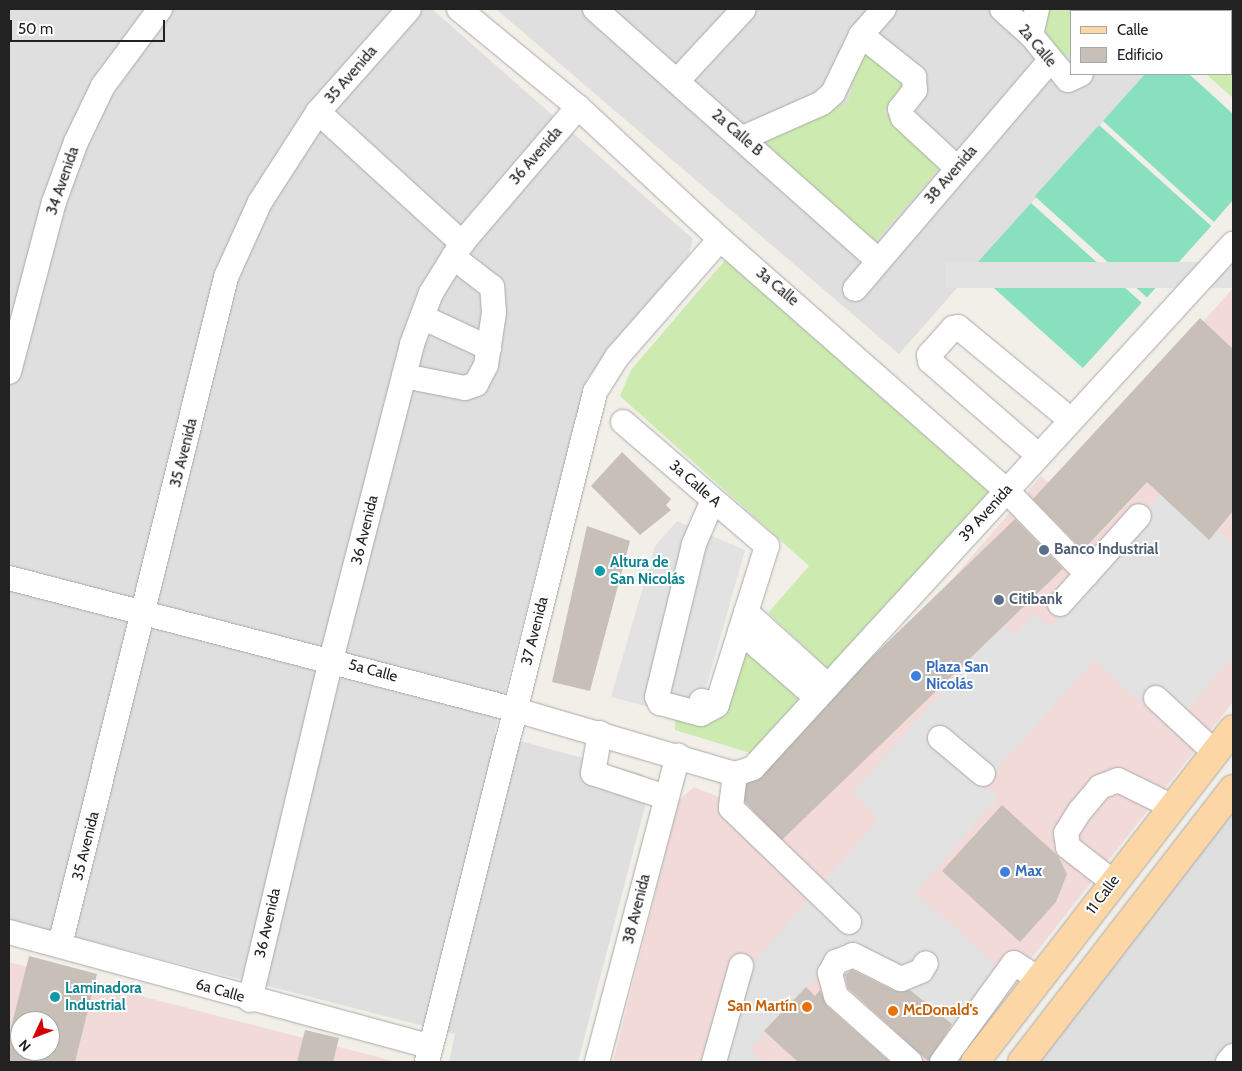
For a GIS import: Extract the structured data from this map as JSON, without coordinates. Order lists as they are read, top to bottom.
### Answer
{
  "streets": {
    "main road": ["11 Calle"],
    "street": [
      "2a Calle",
      "35 Avenida",
      "2a Calle B",
      "36 Avenida",
      "38 Avenida",
      "34 Avenida",
      "3a Calle",
      "3a Calle A",
      "39 Avenida",
      "37 Avenida",
      "5a Calle",
      "6a Calle"
    ]
  },
  "crossings": [
    ["2a Calle", "38 Avenida"],
    ["35 Avenida", "5a Calle"],
    ["35 Avenida", "6a Calle"],
    ["2a Calle B", "38 Avenida"],
    ["36 Avenida", "3a Calle"],
    ["36 Avenida", "5a Calle"],
    ["36 Avenida", "6a Calle"],
    ["38 Avenida", "5a Calle"],
    ["3a Calle", "39 Avenida"],
    ["3a Calle", "37 Avenida"],
    ["39 Avenida", "5a Calle"],
    ["37 Avenida", "5a Calle"],
    ["37 Avenida", "6a Calle"]
  ],
  "places": [
    "Banco Industrial",
    "Altura de San Nicolás",
    "Citibank",
    "Plaza San Nicolás",
    "Max",
    "Laminadora Industrial",
    "San Martín",
    "McDonald's"
  ],
  "legend": ["Calle", "Edificio"],
  "scale_bar": "50 m",
  "north": "bottom left"
}
